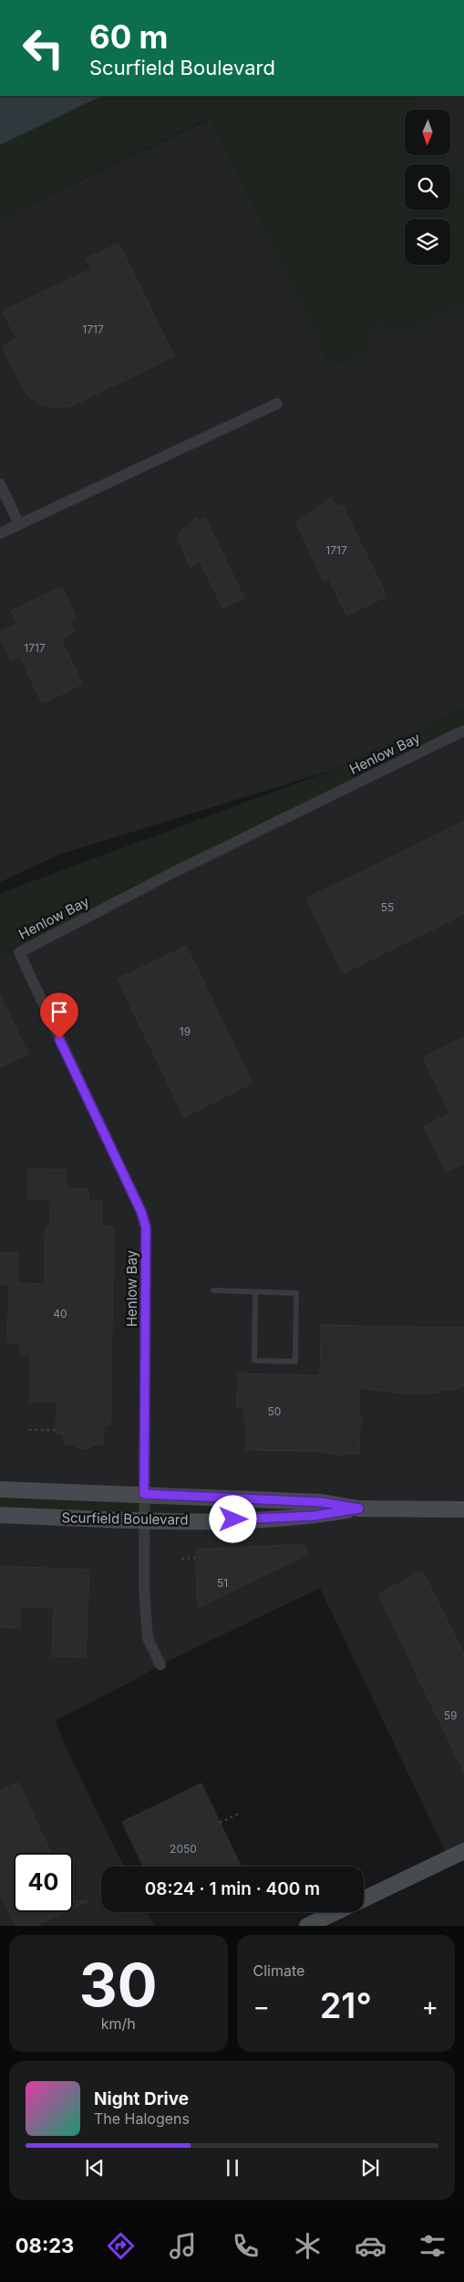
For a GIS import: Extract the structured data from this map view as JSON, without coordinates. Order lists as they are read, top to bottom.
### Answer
{
  "streets": {
    "street": ["Henlow Bay", "Scurfield Boulevard"]
  },
  "crossings": [
    ["Henlow Bay", "Scurfield Boulevard"]
  ],
  "house_numbers": [
    "1717",
    "1717",
    "1717",
    "55",
    "19",
    "40",
    "50",
    "51",
    "59",
    "2050"
  ],
  "north": "bottom",
  "page": {
    "turn": ["60 m", "Scurfield Boulevard"],
    "limit": "40",
    "trip": "08:24 · 1 min · 400 m",
    "tile": [
      ["30", "km/h"],
      "Climate"
    ],
    "heat": ["−", "21°", "+"],
    "song": ["Night Drive", "The Halogens"],
    "tabs": "08:23"
  }
}
